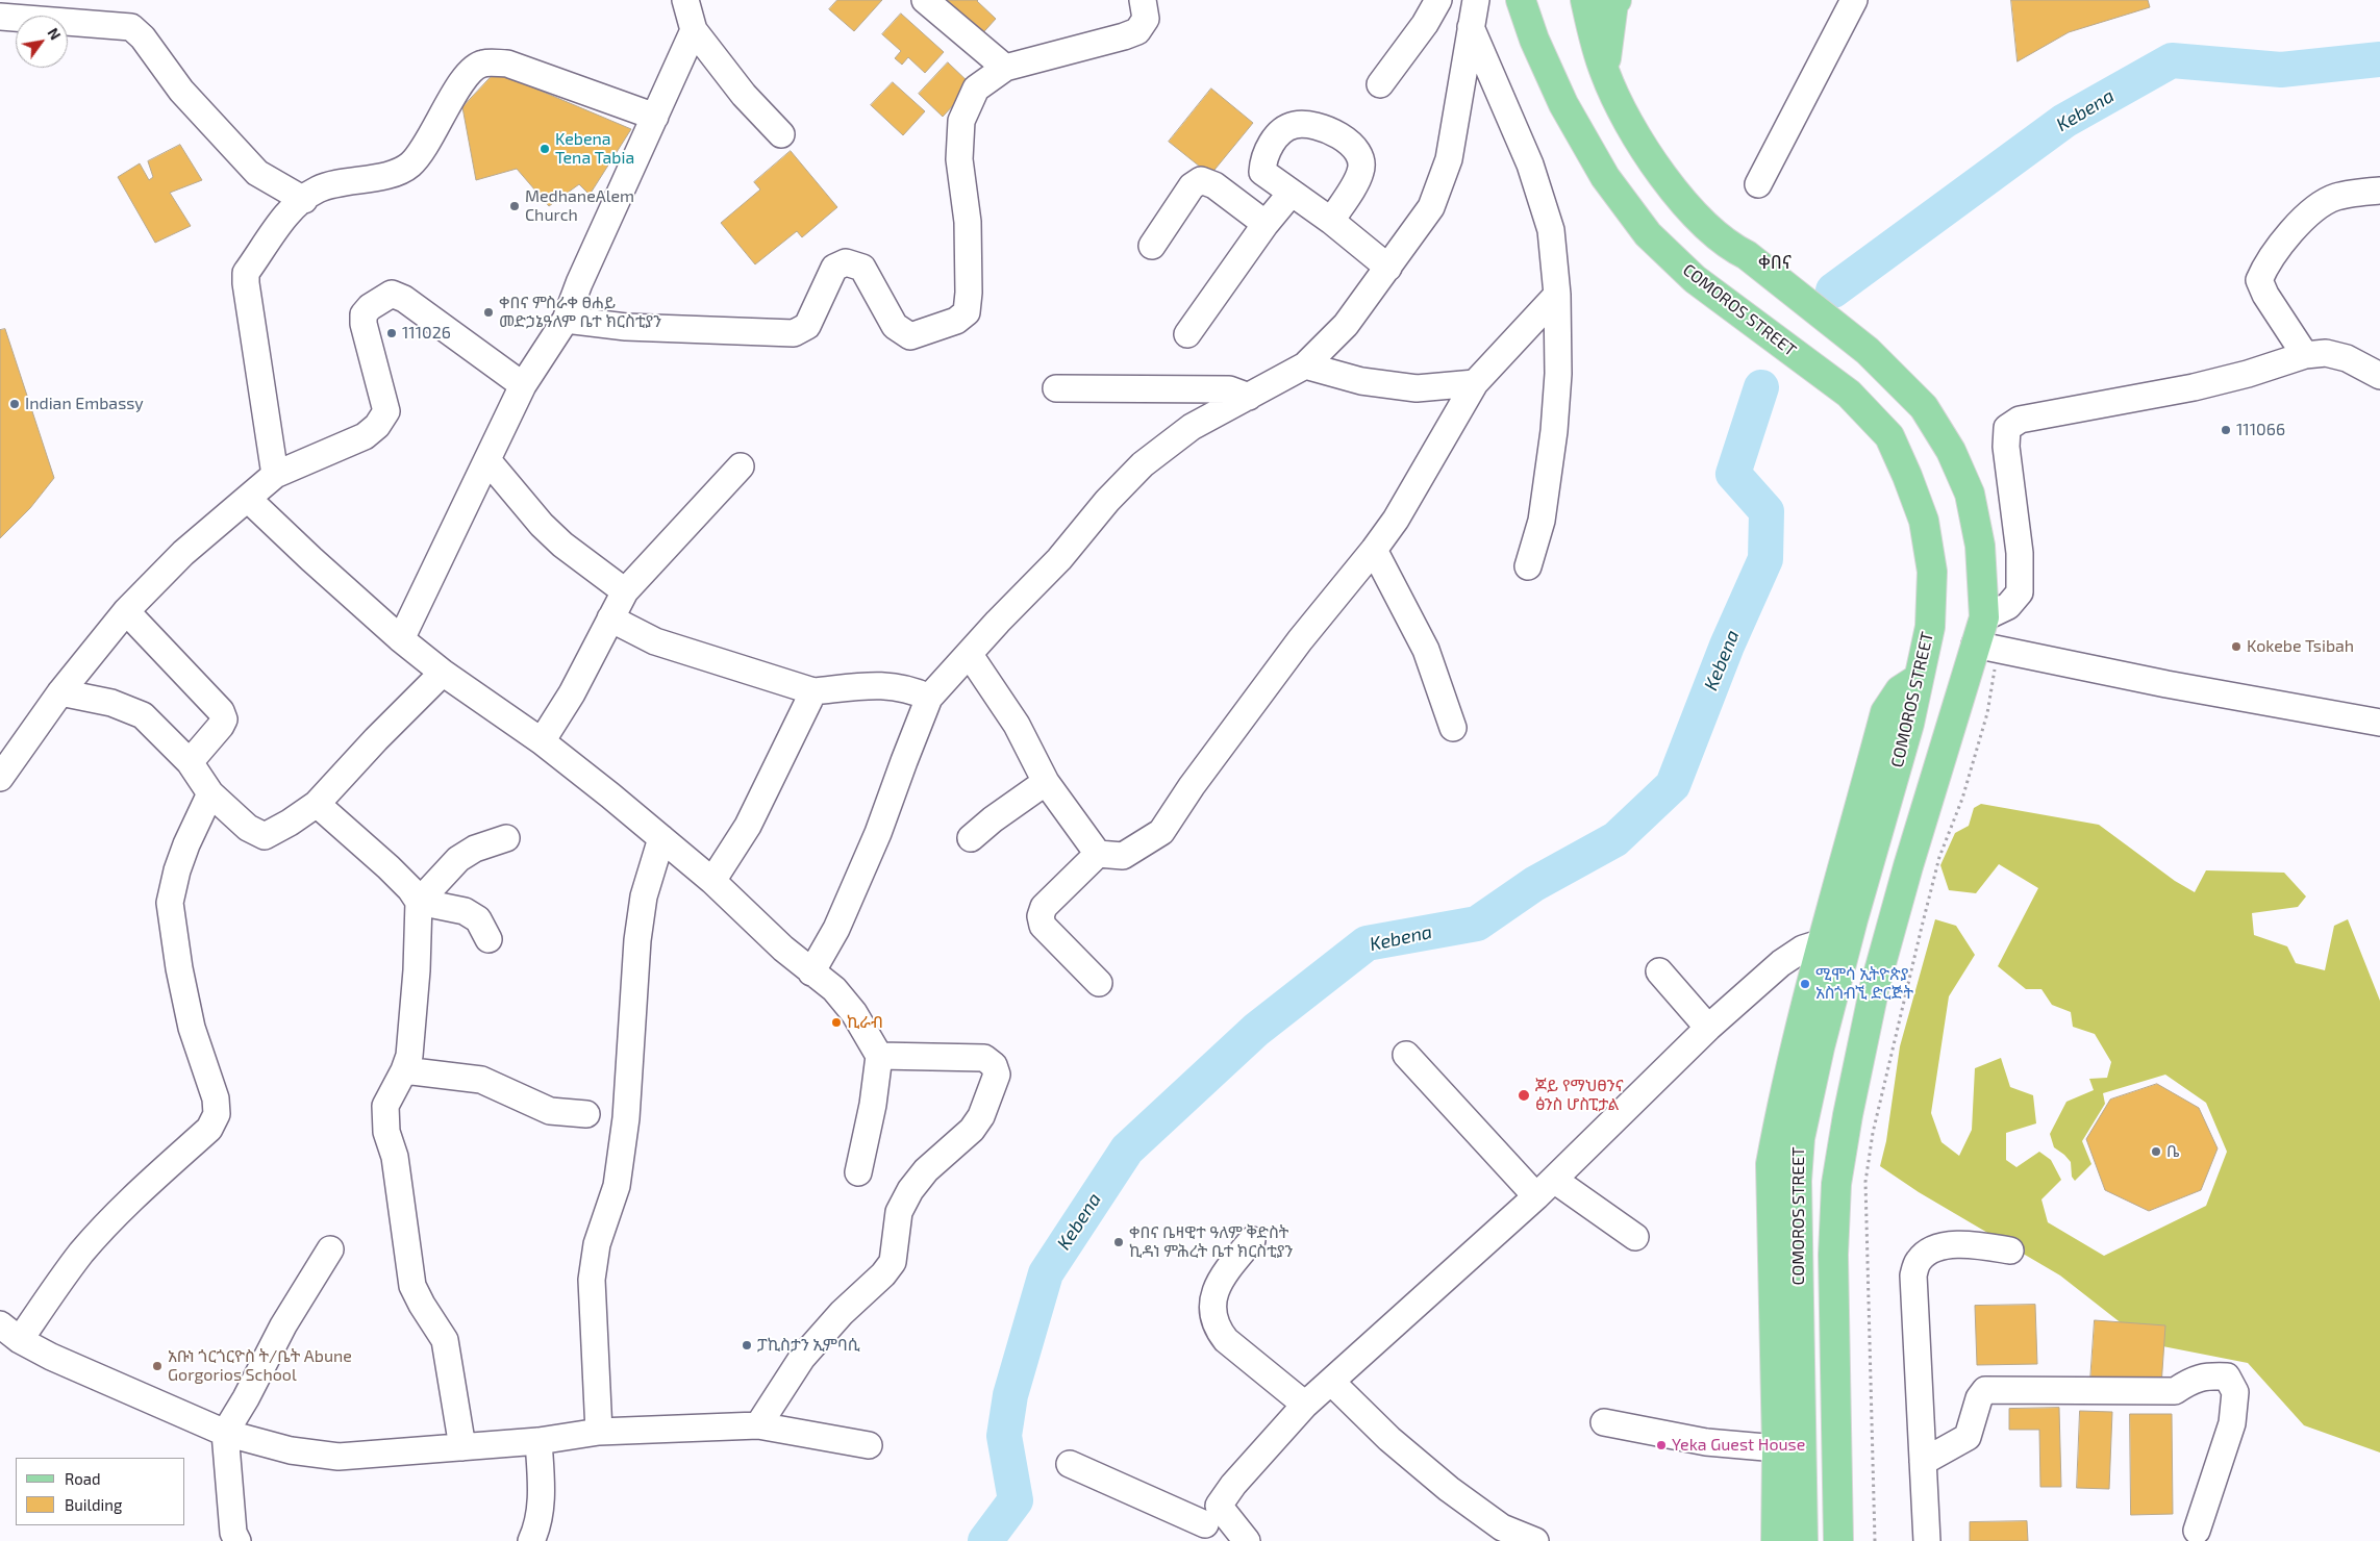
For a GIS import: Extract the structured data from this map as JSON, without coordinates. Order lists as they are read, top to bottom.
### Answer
{
  "streets": {
    "main road": ["COMOROS STREET"]
  },
  "districts": ["ቀበና"],
  "water": ["Kebena"],
  "places": [
    "Kebena Tena Tabia",
    "MedhaneAlem Church",
    "ቀበና ምስራቀ ፀሐይ መድኃኔዓለም ቤተ ክርስቲያን",
    "111026",
    "Indian Embassy",
    "111066",
    "Kokebe Tsibah",
    "ሚሞሳ ኢትዮጵያ አስጎብኚ ድርጅት",
    "ኪራብ",
    "ጆይ የማህፀንና ፅንስ ሆስፒታል",
    "ቤ",
    "ቀበና ቤዛዊተ ዓለም ቅድስት ኪዳነ ምሕረት ቤተ ክርስቲያን",
    "ፓኪስታን ኢምባሲ",
    "አቡነ ጎርጎርዮስ ት/ቤት Abune Gorgorios School",
    "Yeka Guest House"
  ],
  "legend": ["Road", "Building"],
  "north": "top right"
}
